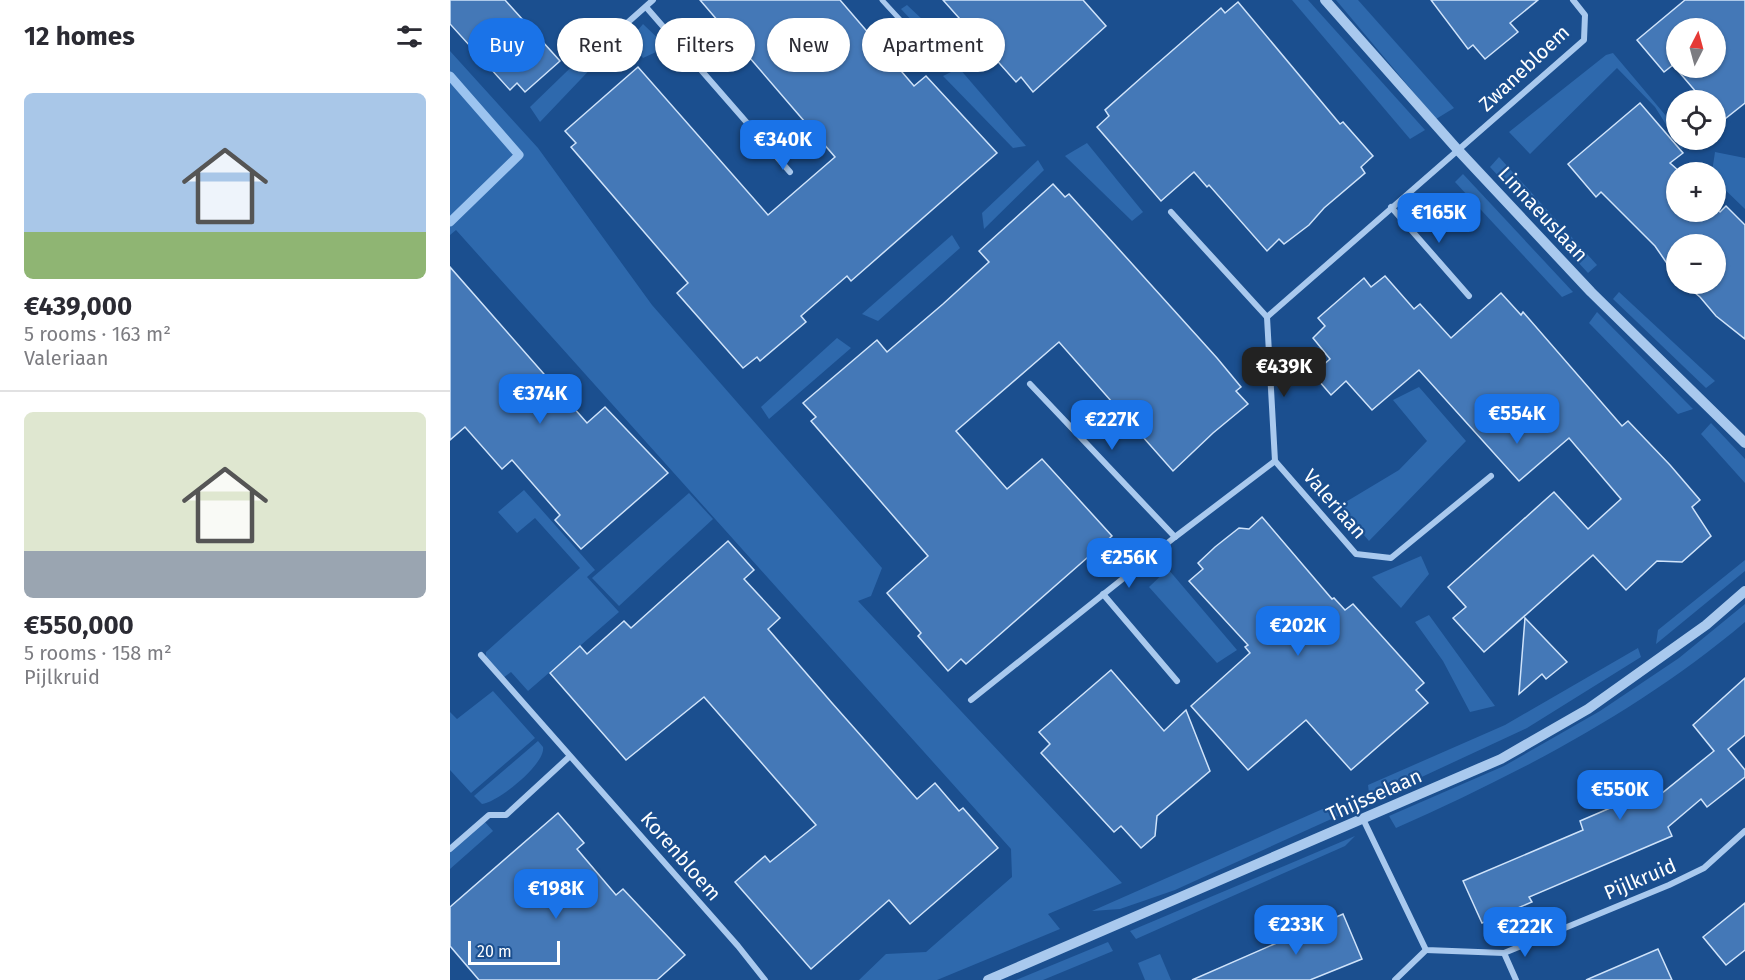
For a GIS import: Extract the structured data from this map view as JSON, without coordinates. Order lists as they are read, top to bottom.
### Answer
{
  "streets": {
    "street": [
      "Zwanebloem",
      "Linnaeuslaan",
      "Valeriaan",
      "Thijsselaan",
      "Korenbloem",
      "Pijlkruid"
    ]
  },
  "crossings": [
    ["Zwanebloem", "Linnaeuslaan"]
  ],
  "scale_bar": "20 m",
  "north": "top",
  "page": {
    "heading": "12 homes",
    "map_buttons": ["+", "−"],
    "chip": [
      "Buy",
      "Rent",
      "Filters",
      "New",
      "Apartment"
    ],
    "list": [
      {
        "name": "€439,000",
        "note": "5 rooms · 163 m² · Valeriaan"
      },
      {
        "name": "€550,000",
        "note": "5 rooms · 158 m² · Pijlkruid"
      }
    ],
    "price": [
      "€340K",
      "€165K",
      "€439K",
      "€374K",
      "€554K",
      "€227K",
      "€256K",
      "€202K",
      "€550K",
      "€198K",
      "€233K",
      "€222K"
    ],
    "scale": "20 m"
  }
}
